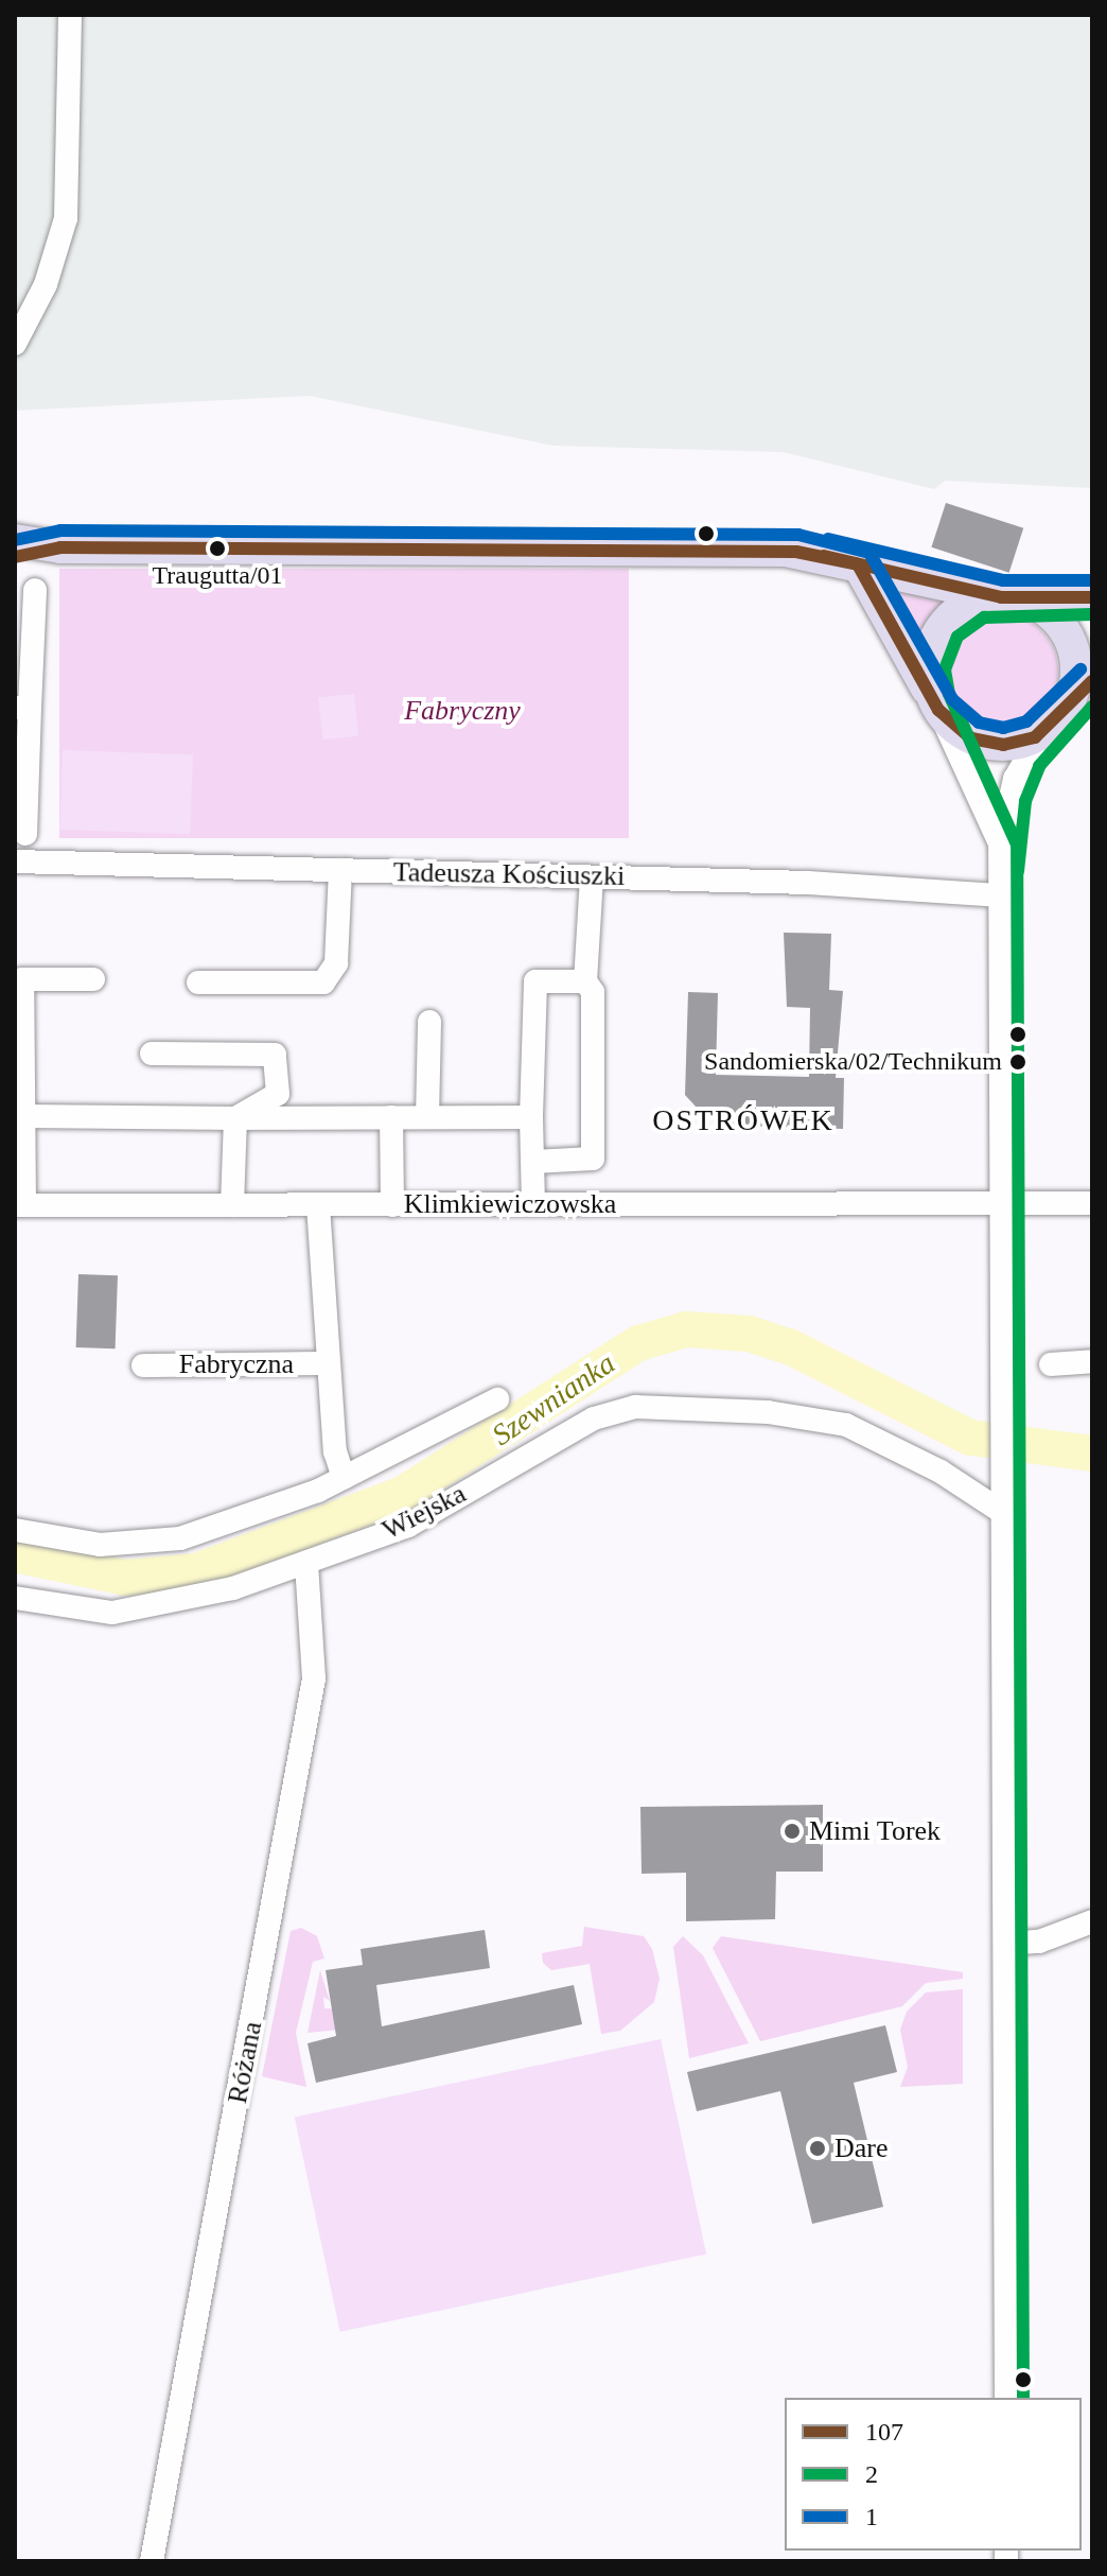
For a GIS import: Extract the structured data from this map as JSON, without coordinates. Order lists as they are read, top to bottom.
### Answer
{
  "streets": {
    "street": [
      "Tadeusza Kościuszki",
      "Klimkiewiczowska",
      "Fabryczna",
      "Wiejska",
      "Różana"
    ]
  },
  "crossings": [
    ["Klimkiewiczowska", "Fabryczna"],
    ["Wiejska", "Różana"]
  ],
  "districts": ["OSTRÓWEK"],
  "water": ["Szewnianka"],
  "parks": ["Fabryczny"],
  "places": [
    "Traugutta/01",
    "Sandomierska/02/Technikum",
    "Mimi Torek",
    "Dare"
  ],
  "lines": ["transit line 1", "transit line 107", "transit line 2"],
  "legend": ["107", "2", "1"]
}
